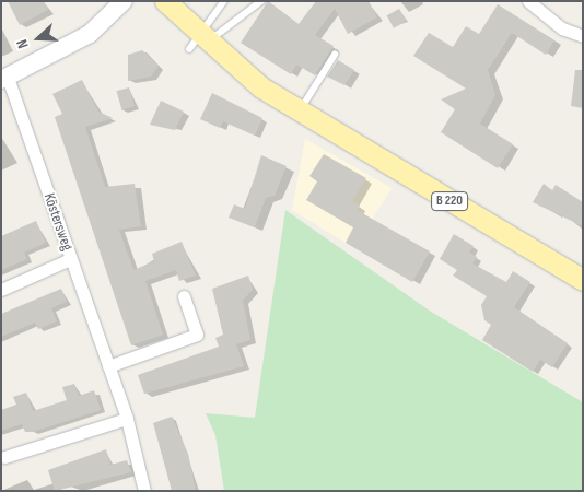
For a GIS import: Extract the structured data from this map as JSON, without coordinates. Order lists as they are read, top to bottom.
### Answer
{
  "streets": {
    "main road": ["B 220"],
    "street": ["Köstersweg"]
  },
  "north": "left"
}
